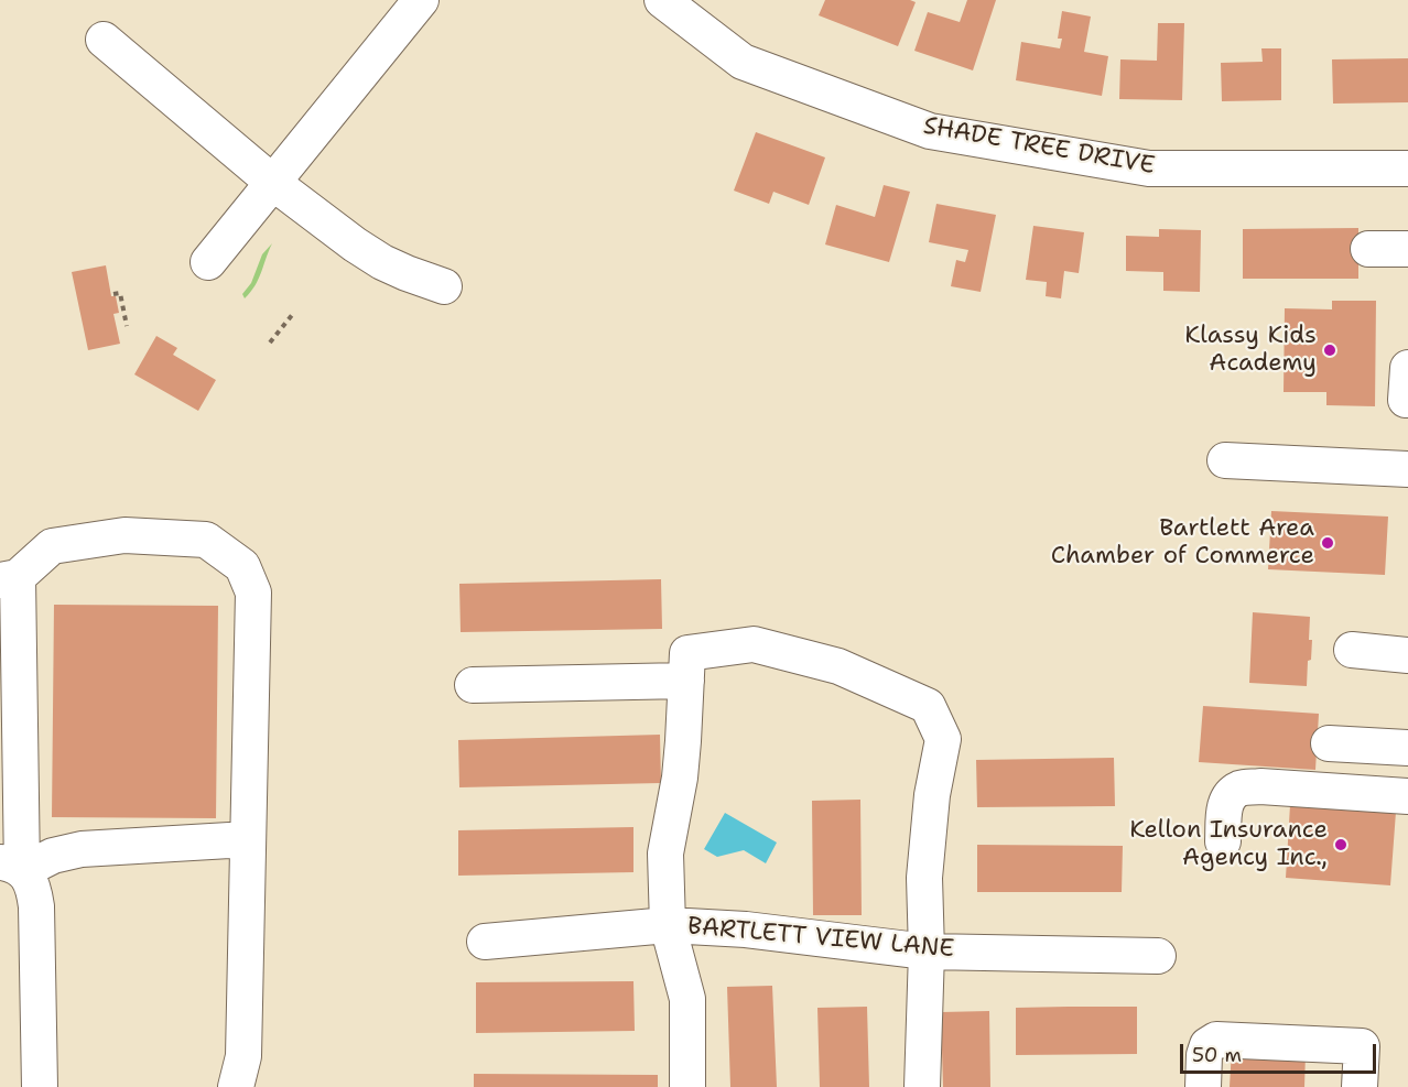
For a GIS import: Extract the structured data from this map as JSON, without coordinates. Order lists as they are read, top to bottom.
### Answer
{
  "streets": {
    "street": ["SHADE TREE DRIVE", "BARTLETT VIEW LANE"]
  },
  "places": ["Klassy Kids Academy", "Bartlett Area Chamber of Commerce", "Kellon Insurance Agency Inc.,"],
  "scale_bar": "50 m"
}
